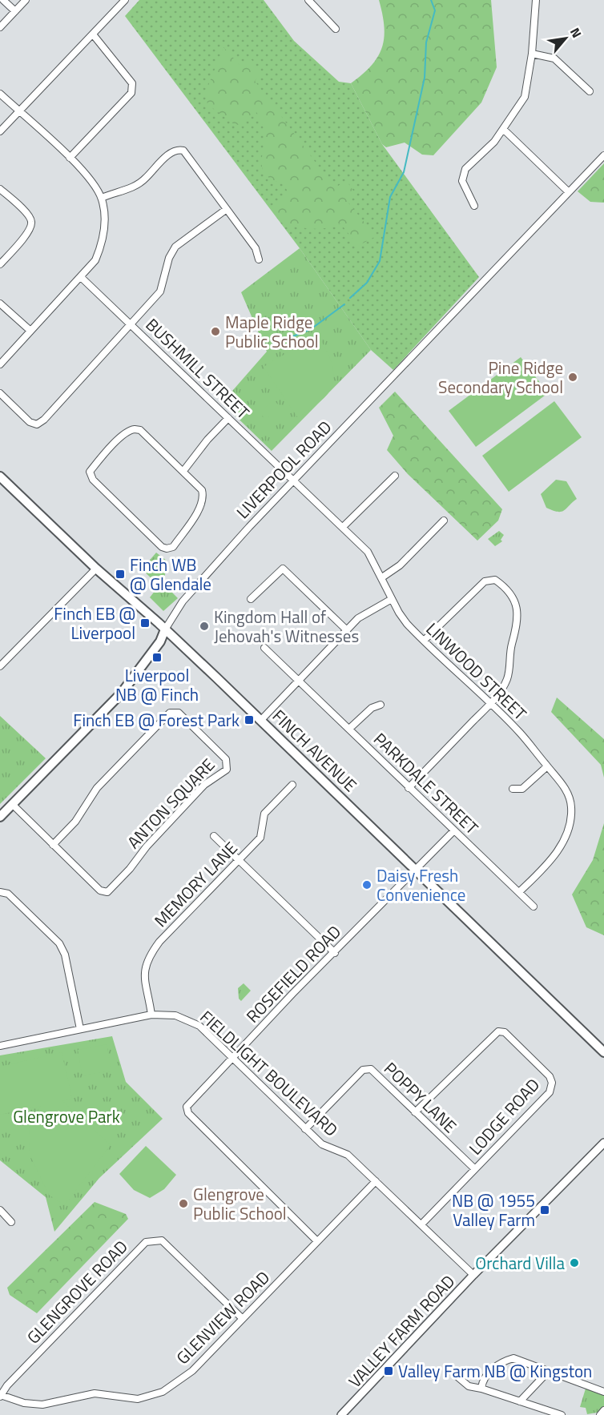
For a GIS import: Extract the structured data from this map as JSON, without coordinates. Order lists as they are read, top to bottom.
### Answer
{
  "streets": {
    "main road": ["LIVERPOOL ROAD", "FINCH AVENUE"],
    "street": [
      "BUSHMILL STREET",
      "LINWOOD STREET",
      "PARKDALE STREET",
      "ANTON SQUARE",
      "MEMORY LANE",
      "ROSEFIELD ROAD",
      "FIELDLIGHT BOULEVARD",
      "POPPY LANE",
      "LODGE ROAD",
      "GLENGROVE ROAD",
      "GLENVIEW ROAD",
      "VALLEY FARM ROAD"
    ]
  },
  "crossings": [
    ["BUSHMILL STREET", "LIVERPOOL ROAD"],
    ["BUSHMILL STREET", "LINWOOD STREET"],
    ["LIVERPOOL ROAD", "LINWOOD STREET"],
    ["LIVERPOOL ROAD", "FINCH AVENUE"],
    ["LIVERPOOL ROAD", "ANTON SQUARE"],
    ["LINWOOD STREET", "PARKDALE STREET"],
    ["FINCH AVENUE", "ROSEFIELD ROAD"],
    ["PARKDALE STREET", "ROSEFIELD ROAD"],
    ["MEMORY LANE", "FIELDLIGHT BOULEVARD"],
    ["ROSEFIELD ROAD", "FIELDLIGHT BOULEVARD"],
    ["ROSEFIELD ROAD", "GLENVIEW ROAD"],
    ["FIELDLIGHT BOULEVARD", "POPPY LANE"],
    ["FIELDLIGHT BOULEVARD", "LODGE ROAD"],
    ["FIELDLIGHT BOULEVARD", "GLENVIEW ROAD"],
    ["FIELDLIGHT BOULEVARD", "VALLEY FARM ROAD"],
    ["POPPY LANE", "LODGE ROAD"],
    ["GLENGROVE ROAD", "GLENVIEW ROAD"]
  ],
  "parks": ["Glengrove Park"],
  "places": {
    "other": [
      "Maple Ridge Public School",
      "Pine Ridge Secondary School",
      "Kingdom Hall of Jehovah's Witnesses",
      "Daisy Fresh Convenience",
      "Glengrove Public School",
      "Orchard Villa"
    ],
    "transit": [
      "Finch WB @ Glendale",
      "Finch EB @ Liverpool",
      "Liverpool NB @ Finch",
      "Finch EB @ Forest Park",
      "NB @ 1955 Valley Farm",
      "Valley Farm NB @ Kingston"
    ]
  },
  "north": "top right"
}
